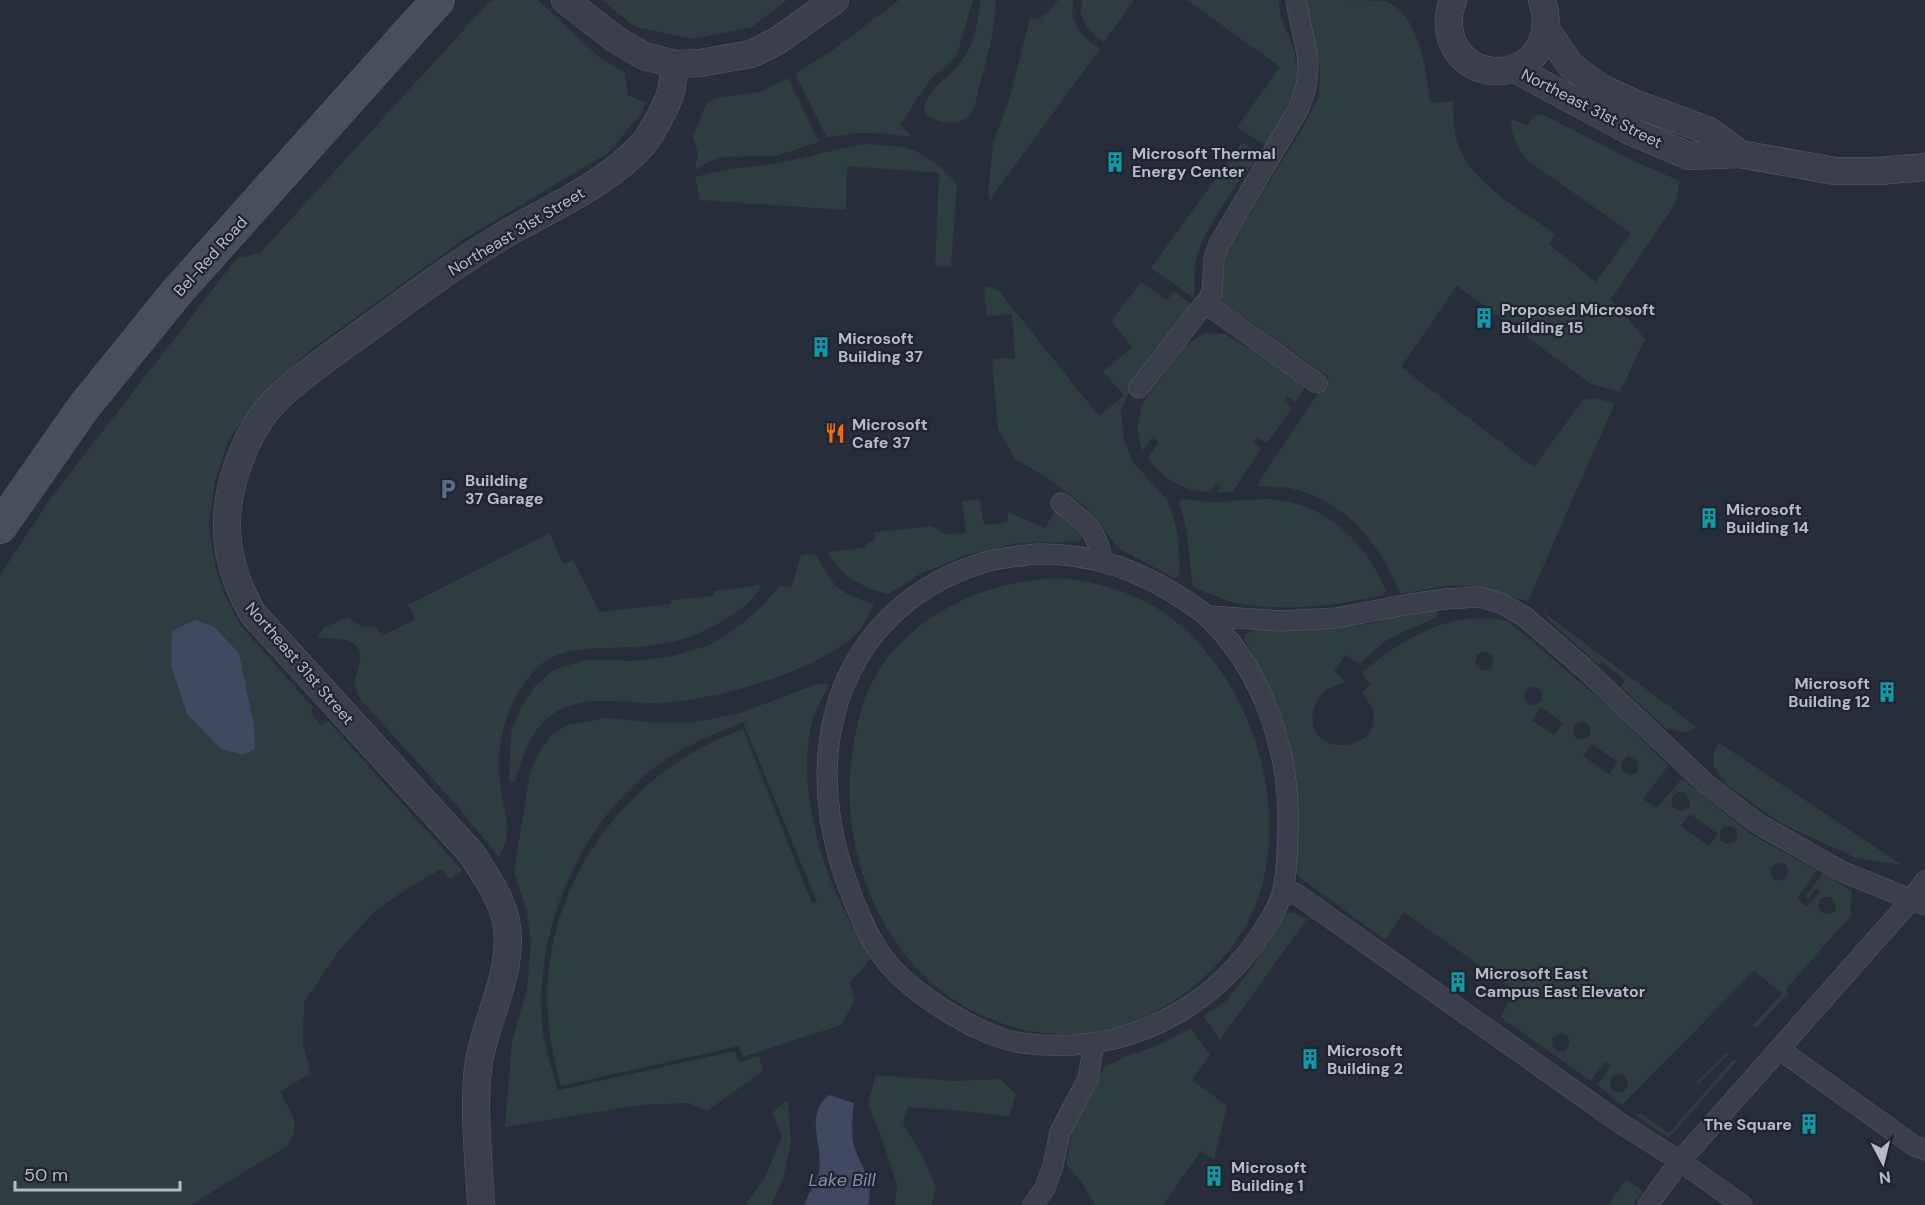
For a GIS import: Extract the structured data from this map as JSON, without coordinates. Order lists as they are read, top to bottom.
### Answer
{
  "streets": {
    "main road": ["Bel-Red Road"],
    "street": ["Northeast 31st Street"]
  },
  "water": ["Lake Bill"],
  "places": {
    "building": [
      "Microsoft Thermal Energy Center",
      "Proposed Microsoft Building 15",
      "Microsoft Building 37",
      "Microsoft Building 14",
      "Microsoft Building 12",
      "Microsoft East Campus East Elevator",
      "Microsoft Building 2",
      "The Square",
      "Microsoft Building 1"
    ],
    "restaurant": ["Microsoft Cafe 37"],
    "parking": ["Building 37 Garage"]
  },
  "scale_bar": "50 m",
  "north": "bottom"
}
